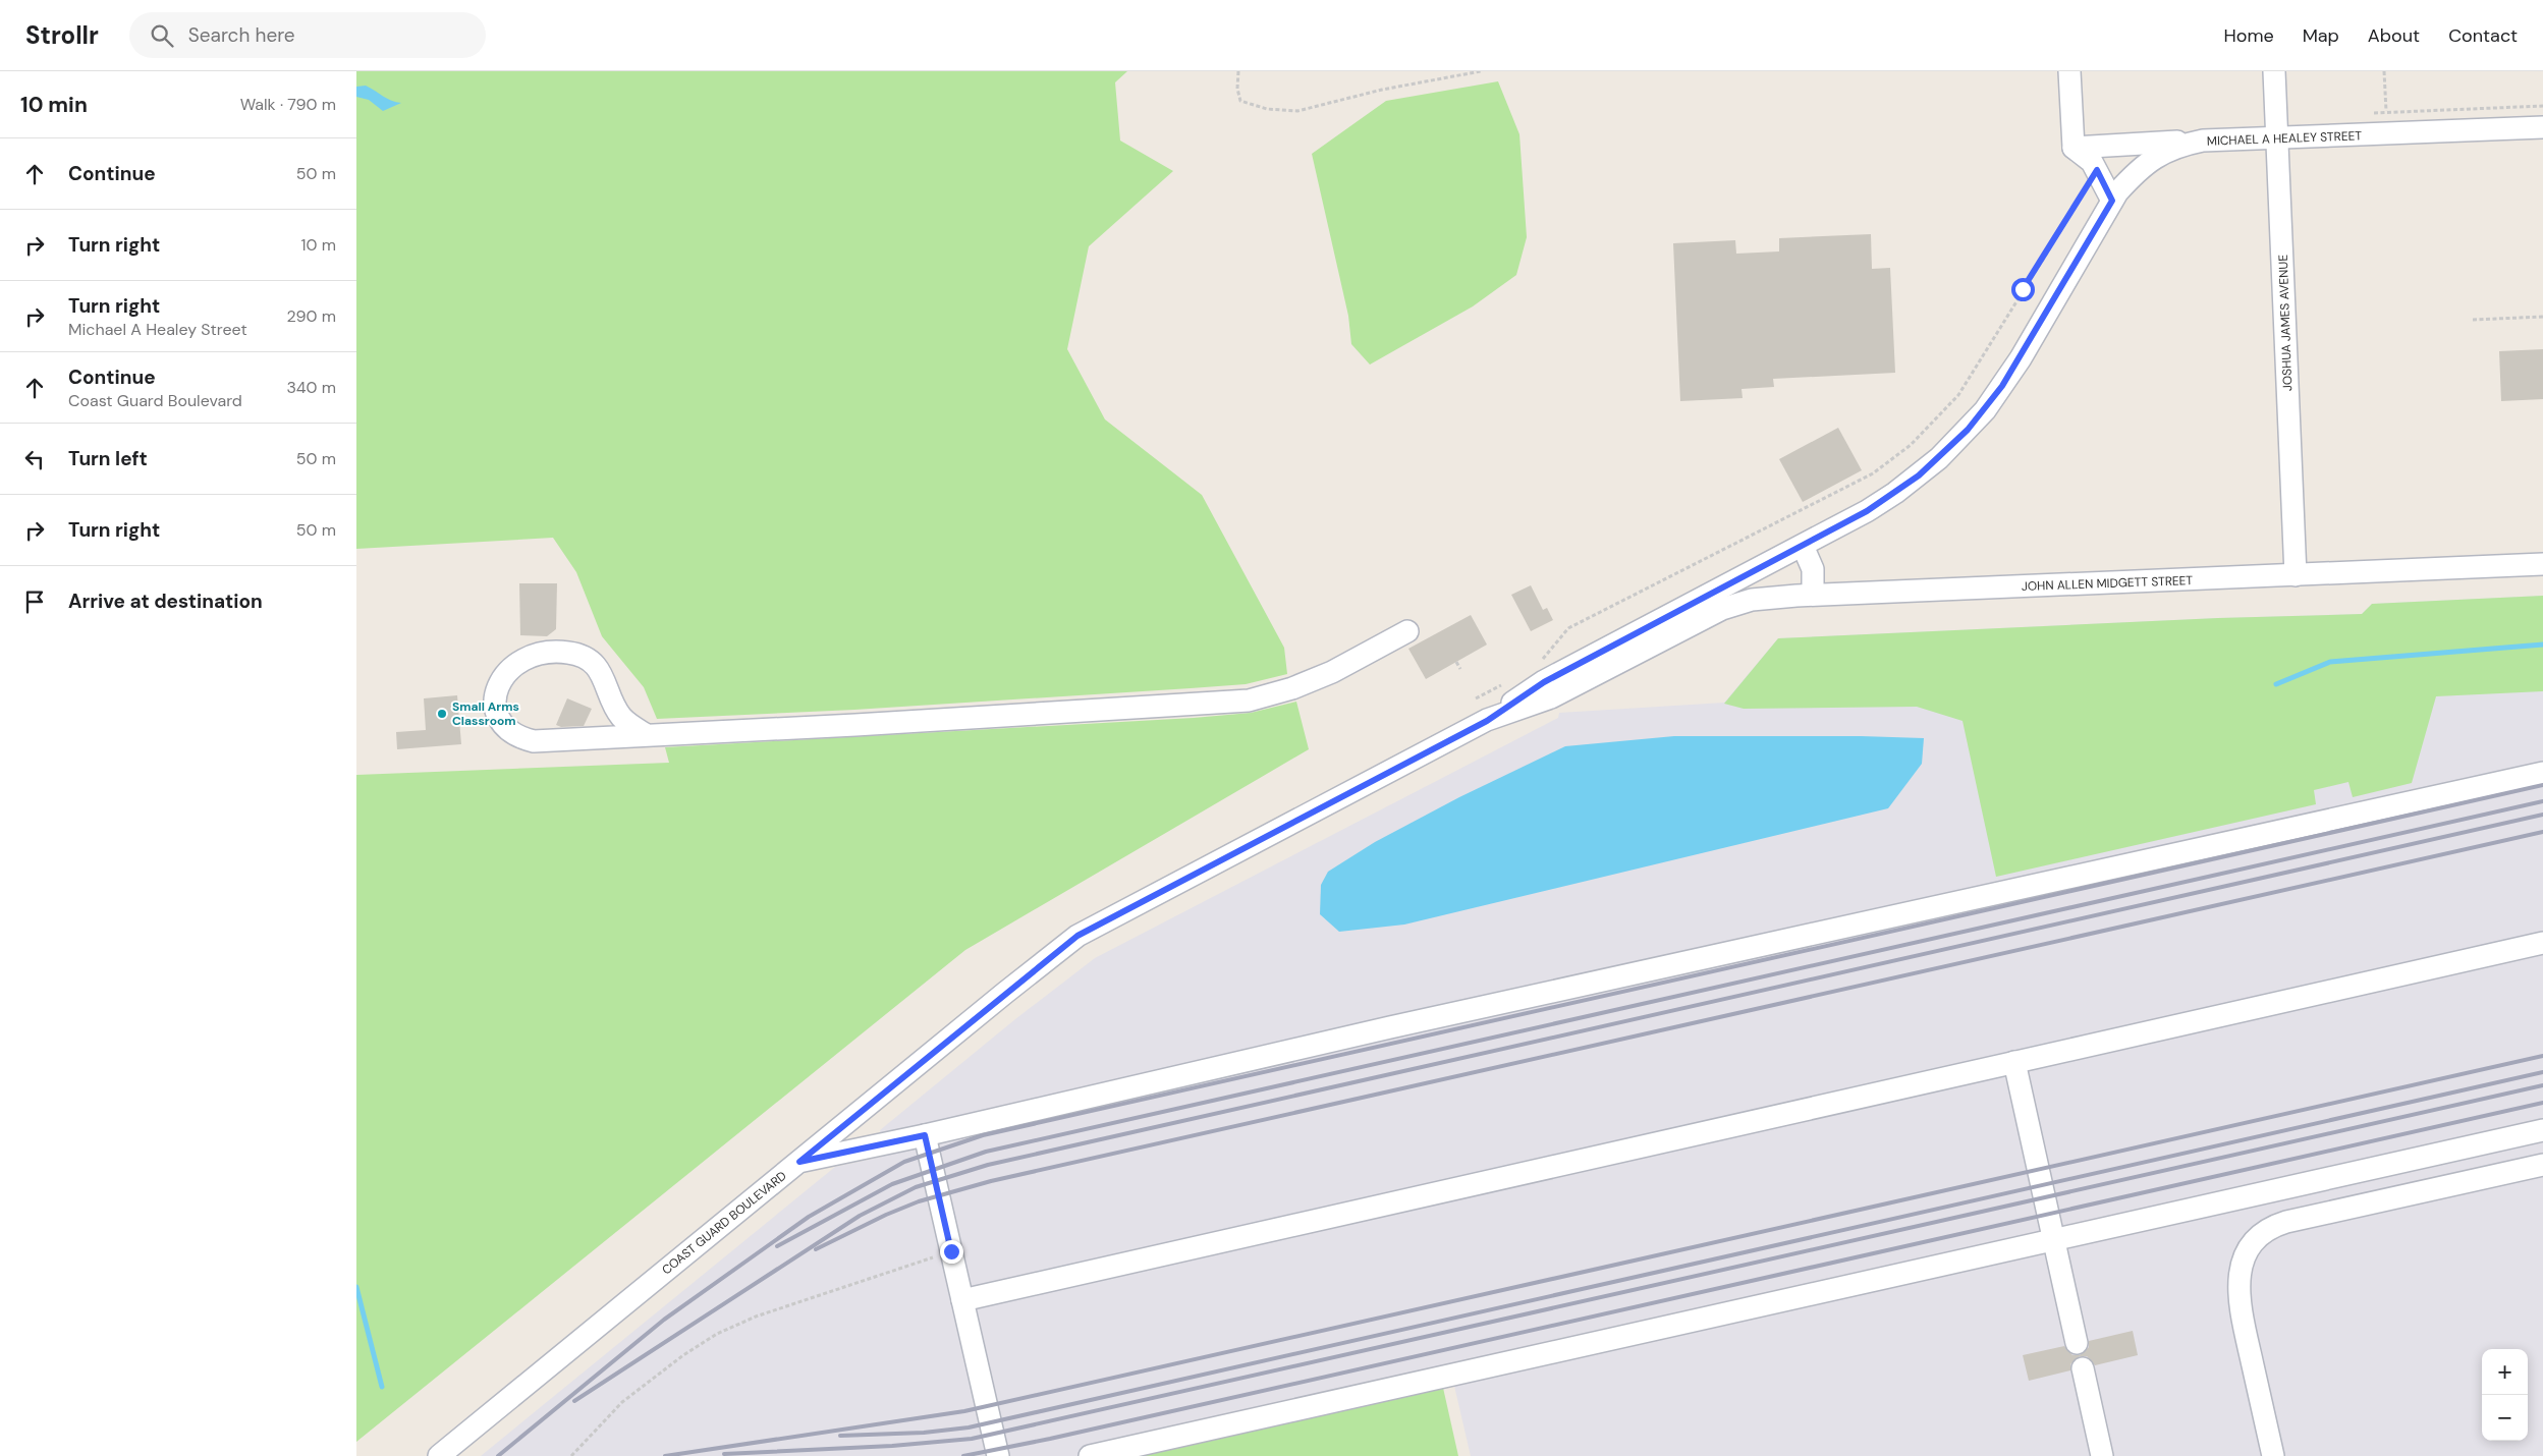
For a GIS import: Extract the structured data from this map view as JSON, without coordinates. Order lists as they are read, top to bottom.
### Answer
{
  "streets": {
    "street": [
      "MICHAEL A HEALEY STREET",
      "JOSHUA JAMES AVENUE",
      "JOHN ALLEN MIDGETT STREET",
      "COAST GUARD BOULEVARD"
    ]
  },
  "crossings": [
    ["MICHAEL A HEALEY STREET", "JOSHUA JAMES AVENUE"],
    ["MICHAEL A HEALEY STREET", "JOHN ALLEN MIDGETT STREET"],
    ["MICHAEL A HEALEY STREET", "COAST GUARD BOULEVARD"],
    ["JOSHUA JAMES AVENUE", "JOHN ALLEN MIDGETT STREET"],
    ["JOHN ALLEN MIDGETT STREET", "COAST GUARD BOULEVARD"]
  ],
  "places": ["Small Arms Classroom"],
  "page": {
    "header": "Strollr",
    "search": "Search here",
    "nav": [
      "Home",
      "Map",
      "About",
      "Contact"
    ],
    "heading": ["10 min", "Walk · 790 m"],
    "list": [
      ["Continue", "50 m"],
      ["Turn right", "10 m"],
      ["Turn right", "Michael A Healey Street", "290 m"],
      ["Continue", "Coast Guard Boulevard", "340 m"],
      ["Turn left", "50 m"],
      ["Turn right", "50 m"],
      "Arrive at destination"
    ],
    "map_buttons": ["+", "−"]
  }
}
